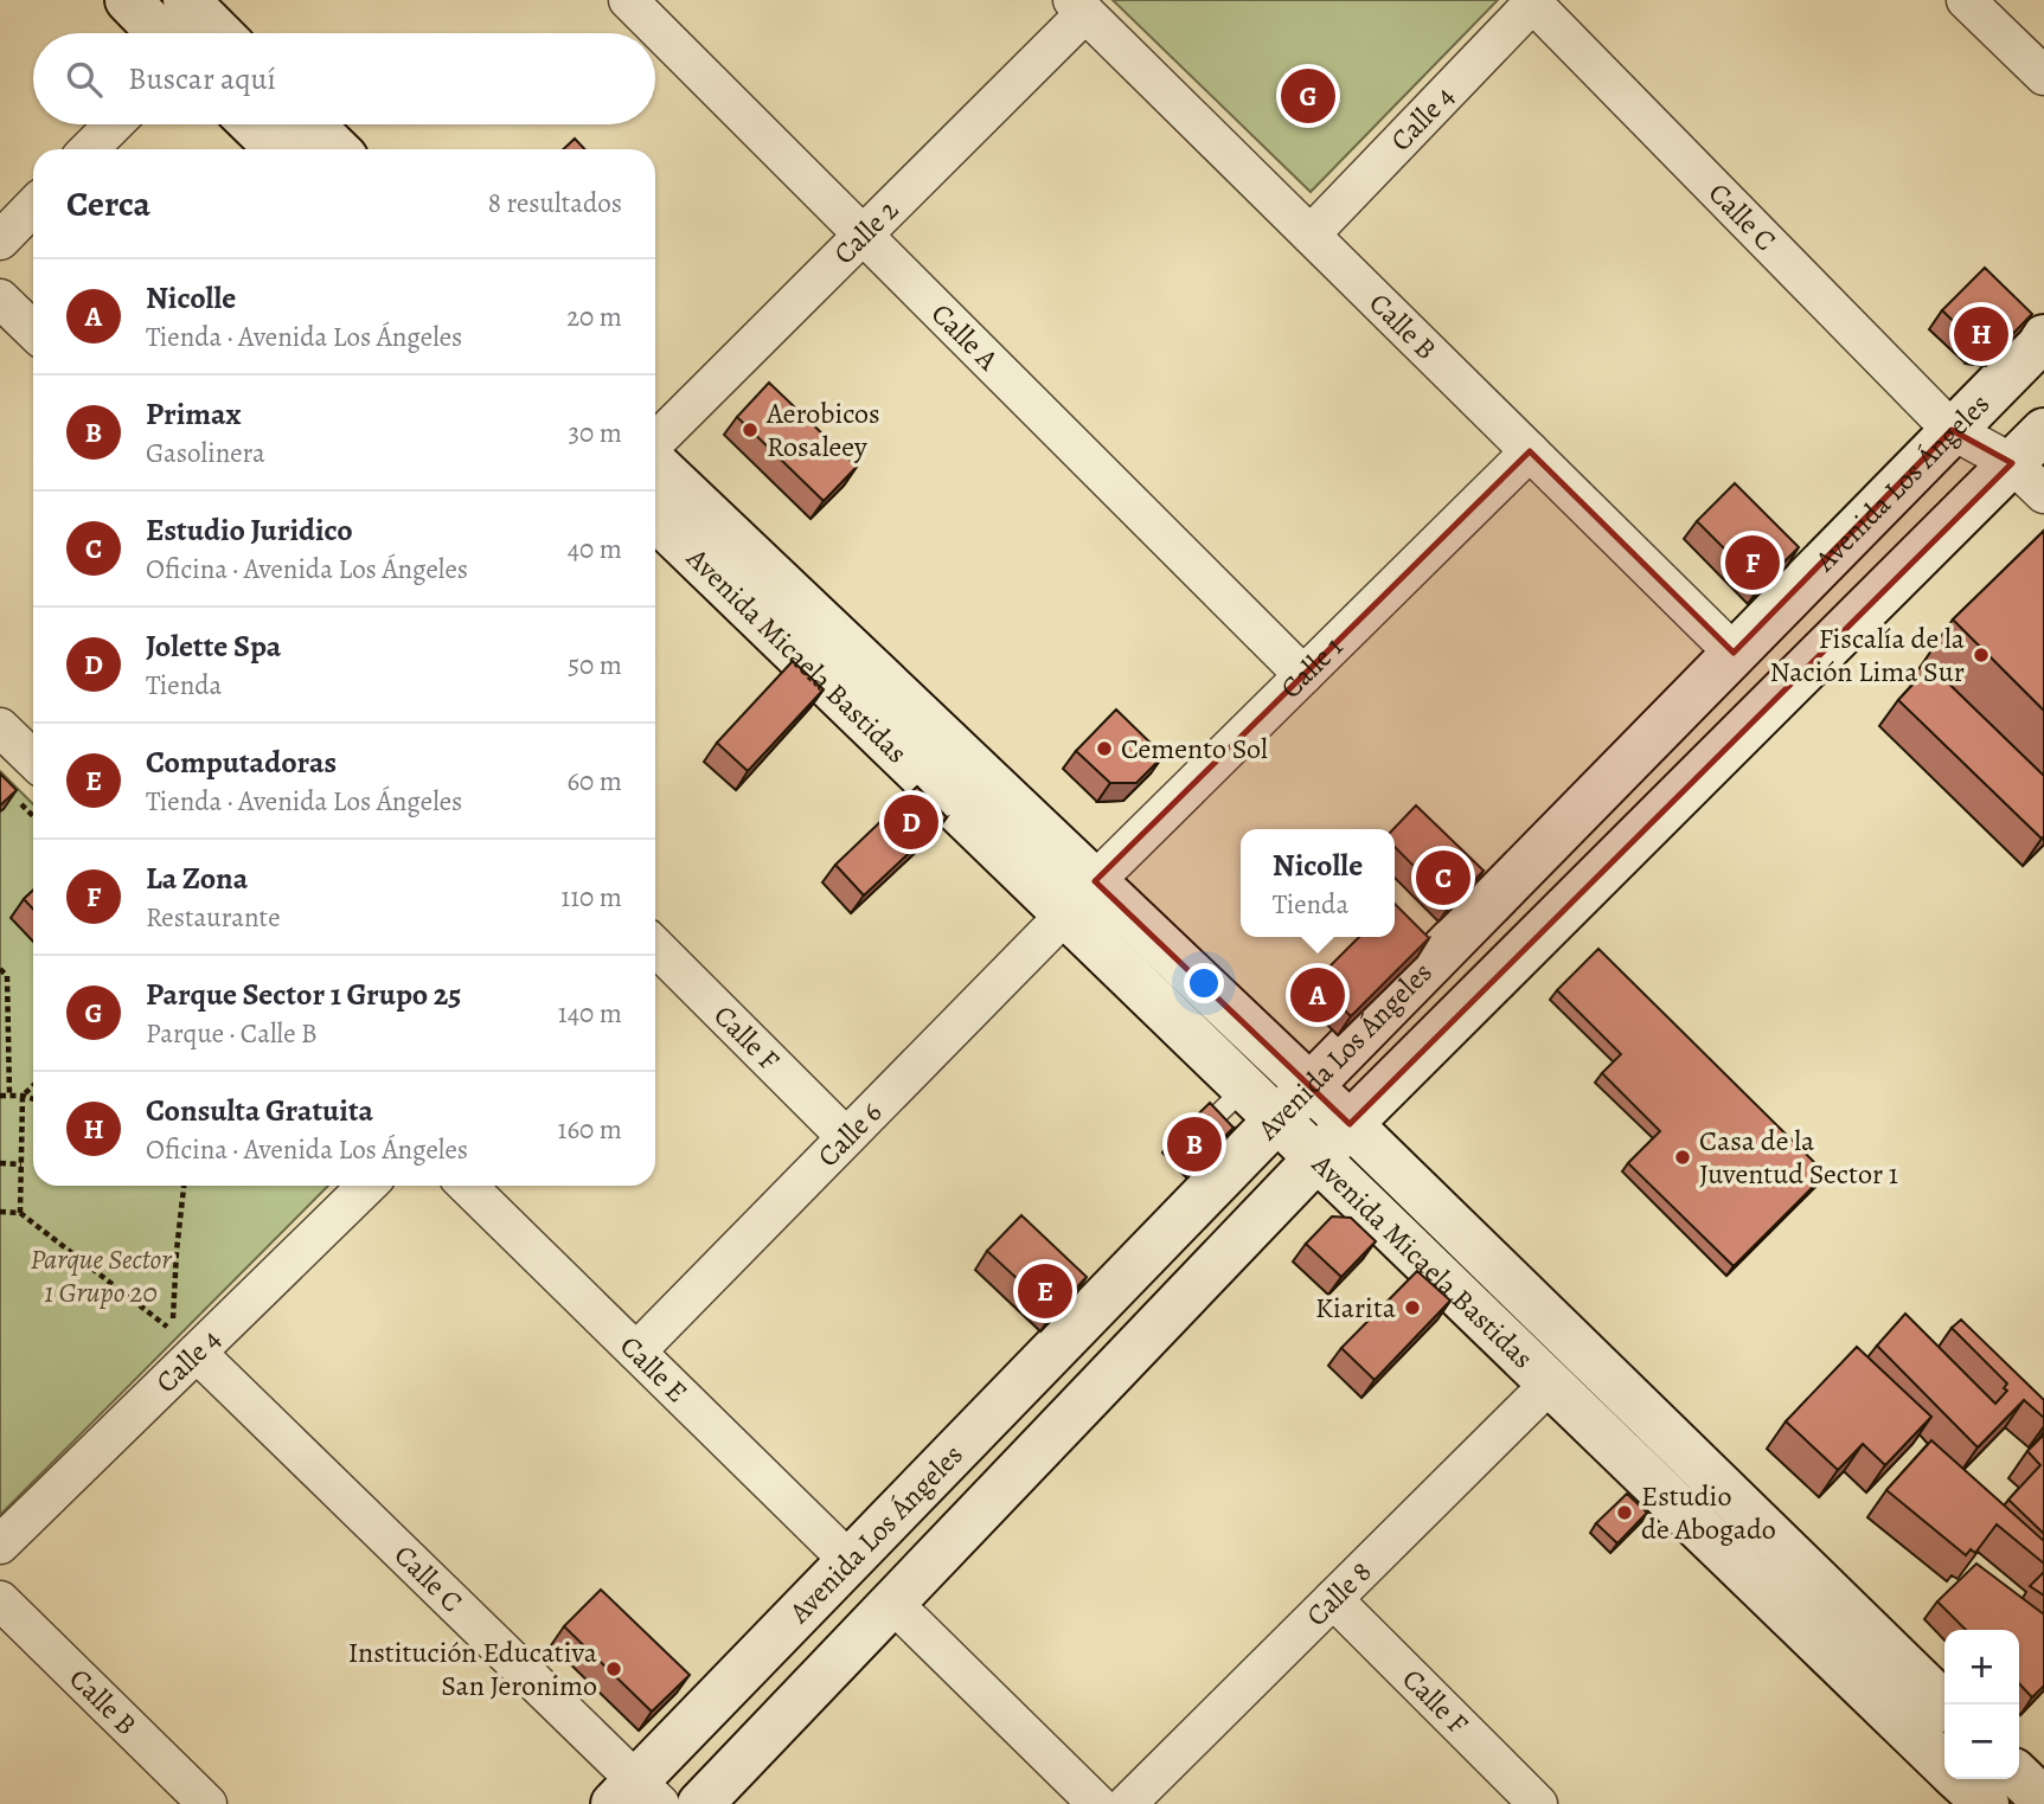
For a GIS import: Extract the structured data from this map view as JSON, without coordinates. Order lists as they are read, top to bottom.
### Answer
{
  "streets": {
    "street": [
      "Calle 4",
      "Calle C",
      "Calle 2",
      "Calle B",
      "Calle A",
      "Avenida Los Ángeles",
      "Avenida Micaela Bastidas",
      "Calle 1",
      "Calle F",
      "Calle 6",
      "Calle E",
      "Calle 8"
    ]
  },
  "crossings": [
    ["Calle 4", "Calle C"],
    ["Calle 4", "Calle B"],
    ["Calle C", "Avenida Los Ángeles"],
    ["Calle 2", "Calle B"],
    ["Calle 2", "Calle A"],
    ["Calle B", "Avenida Los Ángeles"],
    ["Calle B", "Calle 1"],
    ["Calle A", "Calle 1"],
    ["Avenida Los Ángeles", "Avenida Micaela Bastidas"],
    ["Avenida Los Ángeles", "Calle E"],
    ["Avenida Micaela Bastidas", "Calle 1"],
    ["Avenida Micaela Bastidas", "Calle 6"],
    ["Avenida Micaela Bastidas", "Calle 8"],
    ["Calle F", "Calle 6"],
    ["Calle F", "Calle 8"],
    ["Calle 6", "Calle E"]
  ],
  "parks": ["Parque Sector 1 Grupo 20"],
  "places": [
    "Aerobicos Rosaleey",
    "Fiscalía de la Nación Lima Sur",
    "Cemento Sol",
    "Casa de la Juventud Sector 1",
    "Kiarita",
    "Estudio de Abogado",
    "Institución Educativa San Jeronimo"
  ],
  "page": {
    "search": "Buscar aquí",
    "pins": [
      "G",
      "H",
      "F",
      "D",
      "C",
      "A",
      "B",
      "E"
    ],
    "heading": ["Cerca", "8 resultados"],
    "list": [
      {
        "mark": "A",
        "name": "Nicolle",
        "note": "Tienda · Avenida Los Ángeles",
        "value": "20 m"
      },
      {
        "mark": "B",
        "name": "Primax",
        "note": "Gasolinera",
        "value": "30 m"
      },
      {
        "mark": "C",
        "name": "Estudio Juridico",
        "note": "Oficina · Avenida Los Ángeles",
        "value": "40 m"
      },
      {
        "mark": "D",
        "name": "Jolette Spa",
        "note": "Tienda",
        "value": "50 m"
      },
      {
        "mark": "E",
        "name": "Computadoras",
        "note": "Tienda · Avenida Los Ángeles",
        "value": "60 m"
      },
      {
        "mark": "F",
        "name": "La Zona",
        "note": "Restaurante",
        "value": "110 m"
      },
      {
        "mark": "G",
        "name": "Parque Sector 1 Grupo 25",
        "note": "Parque · Calle B",
        "value": "140 m"
      },
      {
        "mark": "H",
        "name": "Consulta Gratuita",
        "note": "Oficina · Avenida Los Ángeles",
        "value": "160 m"
      }
    ],
    "popup": ["Nicolle", "Tienda"],
    "map_buttons": ["+", "−"]
  }
}
